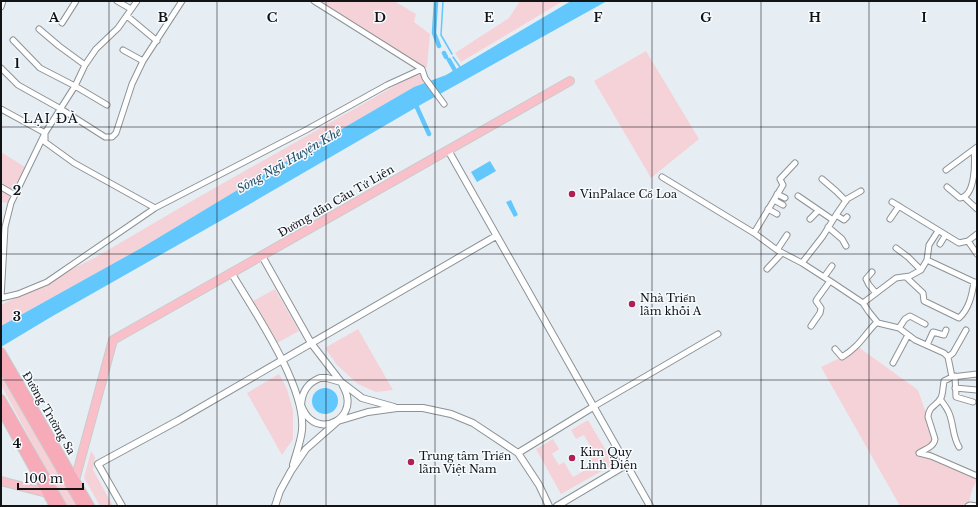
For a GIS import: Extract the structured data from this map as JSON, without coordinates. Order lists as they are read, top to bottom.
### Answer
{
  "streets": {
    "highway": ["Đường Trường Sa"],
    "main road": ["Đường dẫn Cầu Tứ Liên"]
  },
  "crossings": [
    ["Đường dẫn Cầu Tứ Liên", "Đường Trường Sa"]
  ],
  "districts": ["LẠI ĐÀ"],
  "water": ["Sông Ngũ Huyện Khê"],
  "places": [
    "VinPalace Cổ Loa",
    "Nhà Triển lãm khối A",
    "Kim Quy Linh Điện",
    "Trung tâm Triển lãm Việt Nam"
  ],
  "scale_bar": "100 m",
  "grid": {
    "columns": [
      "A",
      "B",
      "C",
      "D",
      "E",
      "F",
      "G",
      "H",
      "I"
    ],
    "rows": [
      "1",
      "2",
      "3",
      "4"
    ]
  }
}
